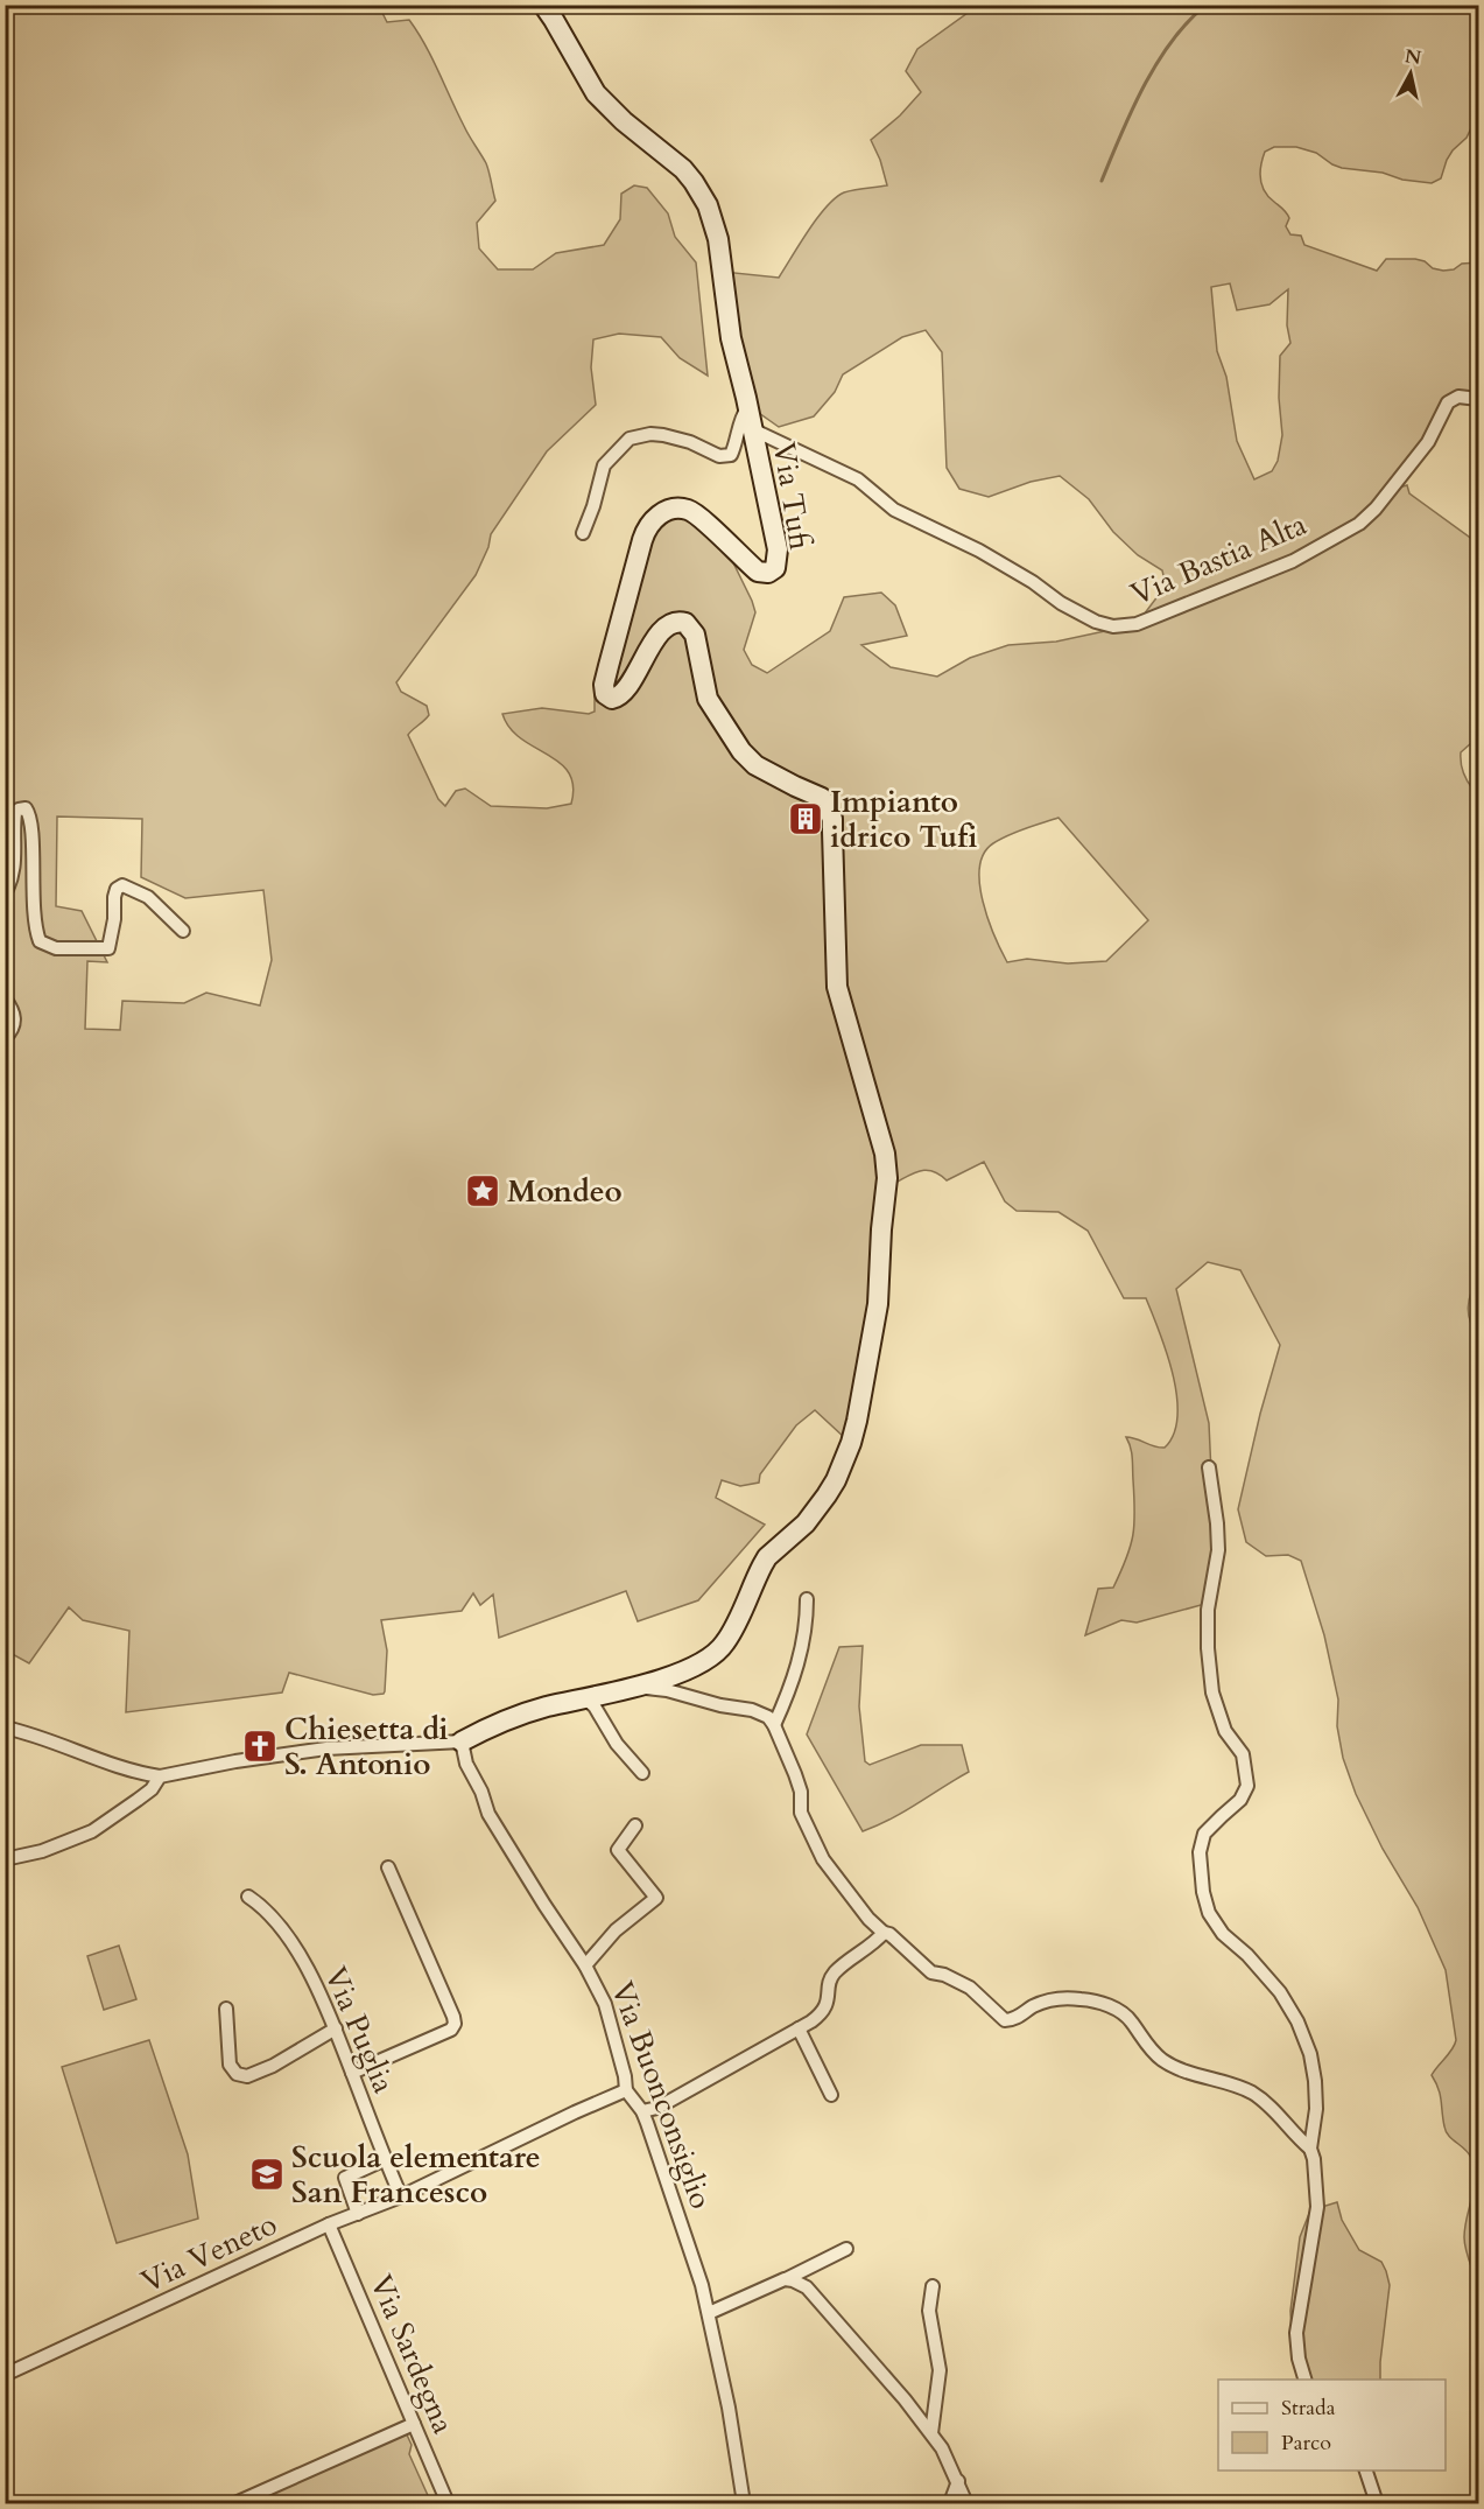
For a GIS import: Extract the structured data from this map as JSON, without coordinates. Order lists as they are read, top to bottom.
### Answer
{
  "streets": {
    "street": [
      "Via Tufi",
      "Via Bastia Alta",
      "Via Puglia",
      "Via Buonconsiglio",
      "Via Veneto",
      "Via Sardegna"
    ]
  },
  "crossings": [
    ["Via Tufi", "Via Bastia Alta"],
    ["Via Puglia", "Via Veneto"],
    ["Via Buonconsiglio", "Via Veneto"],
    ["Via Veneto", "Via Sardegna"]
  ],
  "places": {
    "building": ["Impianto idrico Tufi"],
    "place": ["Mondeo"],
    "church": ["Chiesetta di S. Antonio"],
    "school or university": ["Scuola elementare San Francesco"]
  },
  "legend": ["Strada", "Parco"],
  "north": "top"
}
